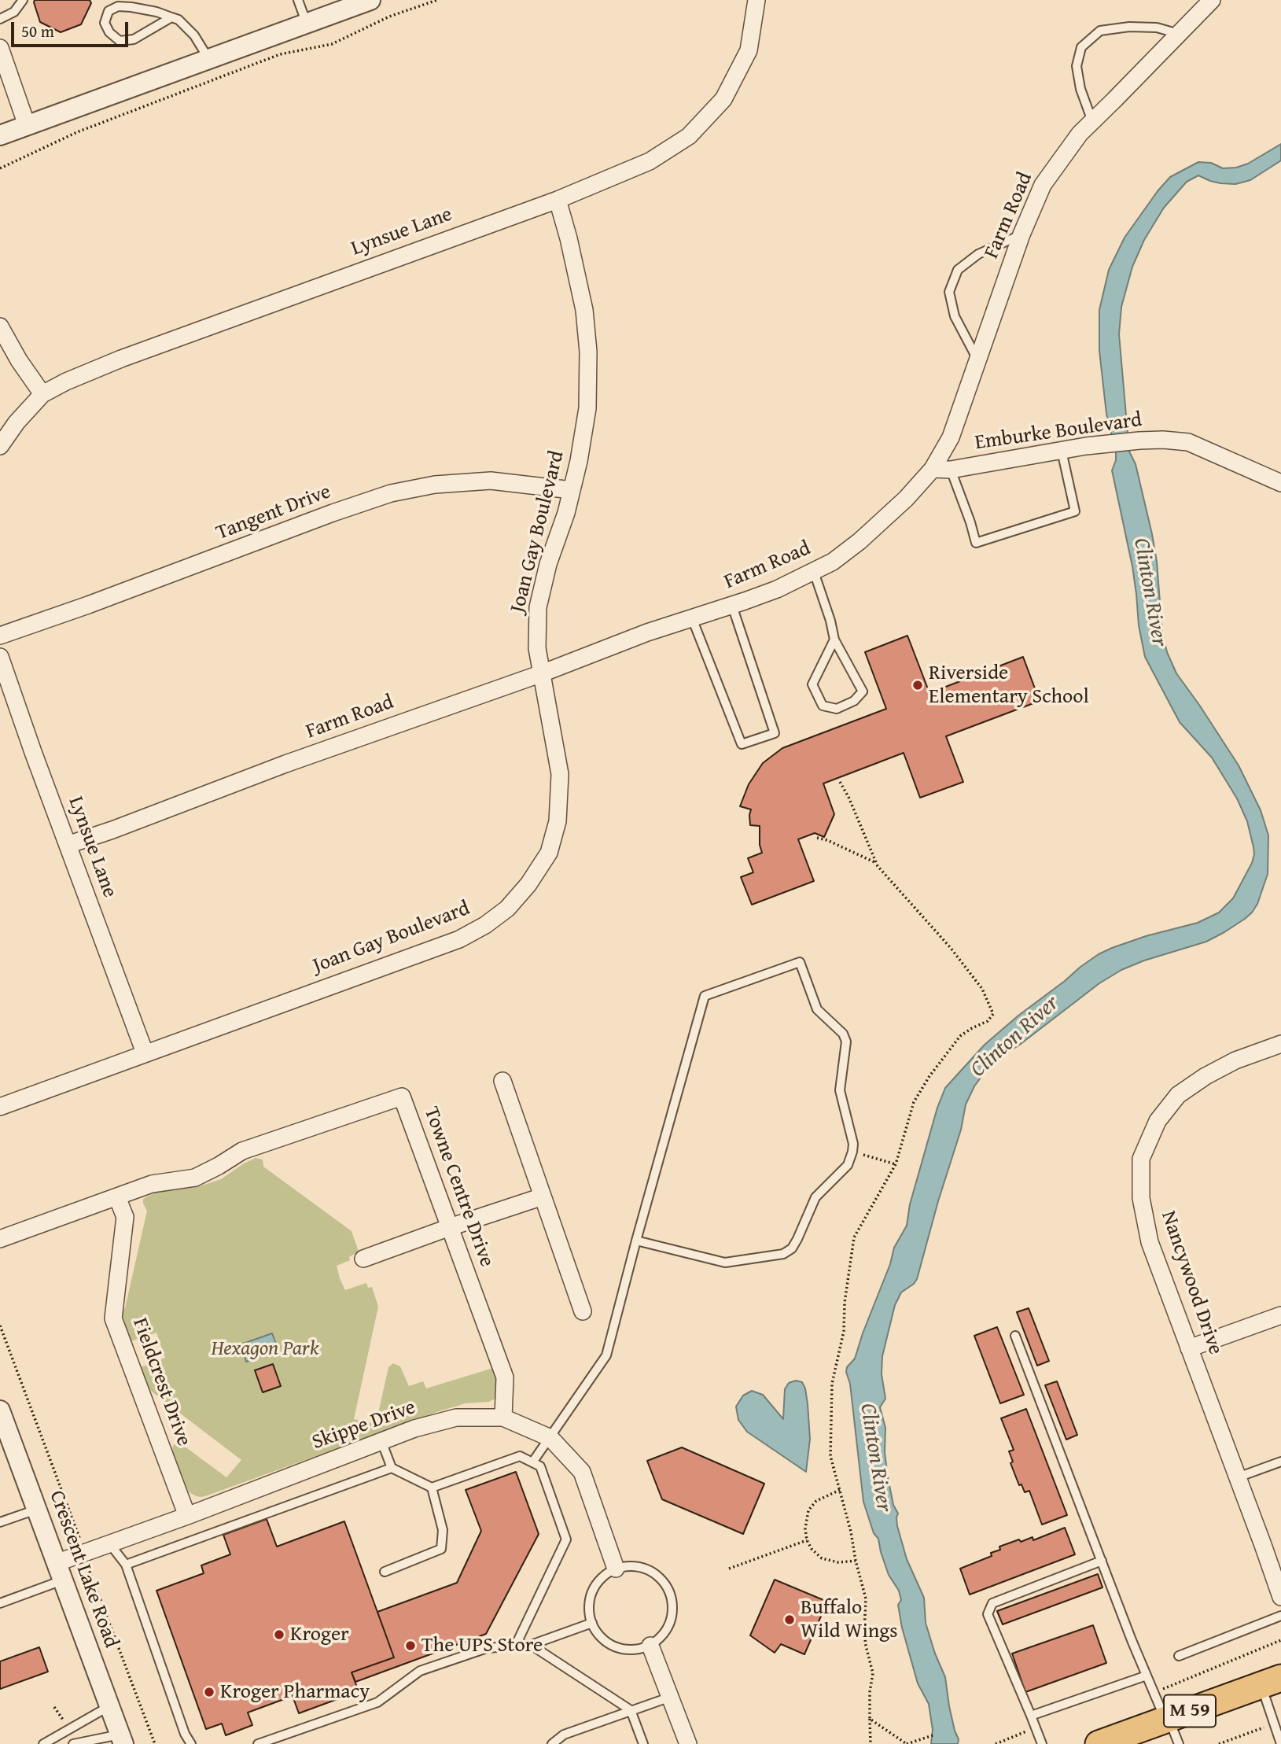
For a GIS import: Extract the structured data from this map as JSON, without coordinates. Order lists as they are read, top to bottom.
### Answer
{
  "streets": {
    "highway": ["M 59"],
    "street": [
      "Farm Road",
      "Lynsue Lane",
      "Emburke Boulevard",
      "Tangent Drive",
      "Joan Gay Boulevard",
      "Towne Centre Drive",
      "Nancywood Drive",
      "Fieldcrest Drive",
      "Skippe Drive",
      "Crescent Lake Road"
    ]
  },
  "crossings": [
    ["Farm Road", "Lynsue Lane"],
    ["Farm Road", "Emburke Boulevard"],
    ["Farm Road", "Joan Gay Boulevard"],
    ["Lynsue Lane", "Joan Gay Boulevard"],
    ["Tangent Drive", "Joan Gay Boulevard"],
    ["Towne Centre Drive", "Fieldcrest Drive"],
    ["Towne Centre Drive", "Skippe Drive"],
    ["Fieldcrest Drive", "Skippe Drive"],
    ["Skippe Drive", "Crescent Lake Road"]
  ],
  "water": ["Clinton River"],
  "parks": ["Hexagon Park"],
  "places": [
    "Riverside Elementary School",
    "Buffalo Wild Wings",
    "Kroger",
    "The UPS Store",
    "Kroger Pharmacy"
  ],
  "scale_bar": "50 m"
}
